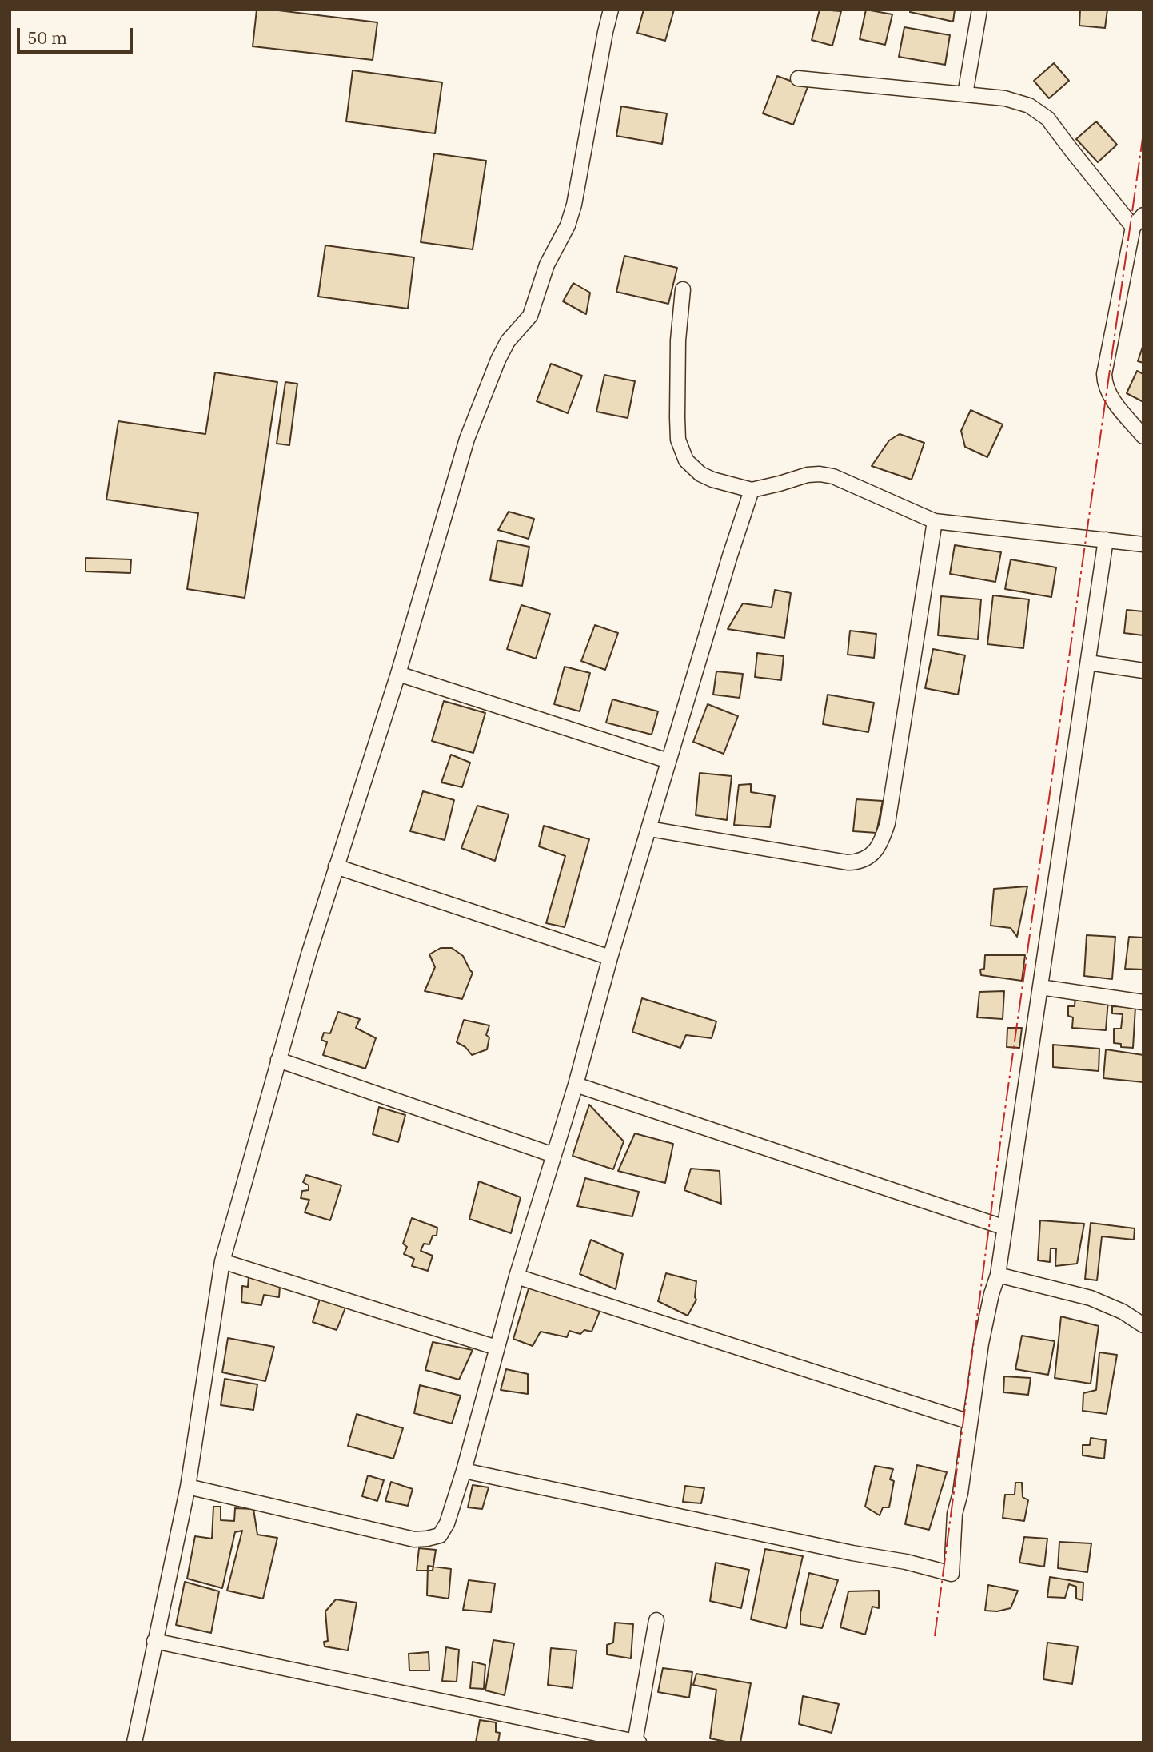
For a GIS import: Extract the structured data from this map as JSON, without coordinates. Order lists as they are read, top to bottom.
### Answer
{
  "scale_bar": "50 m"
}
